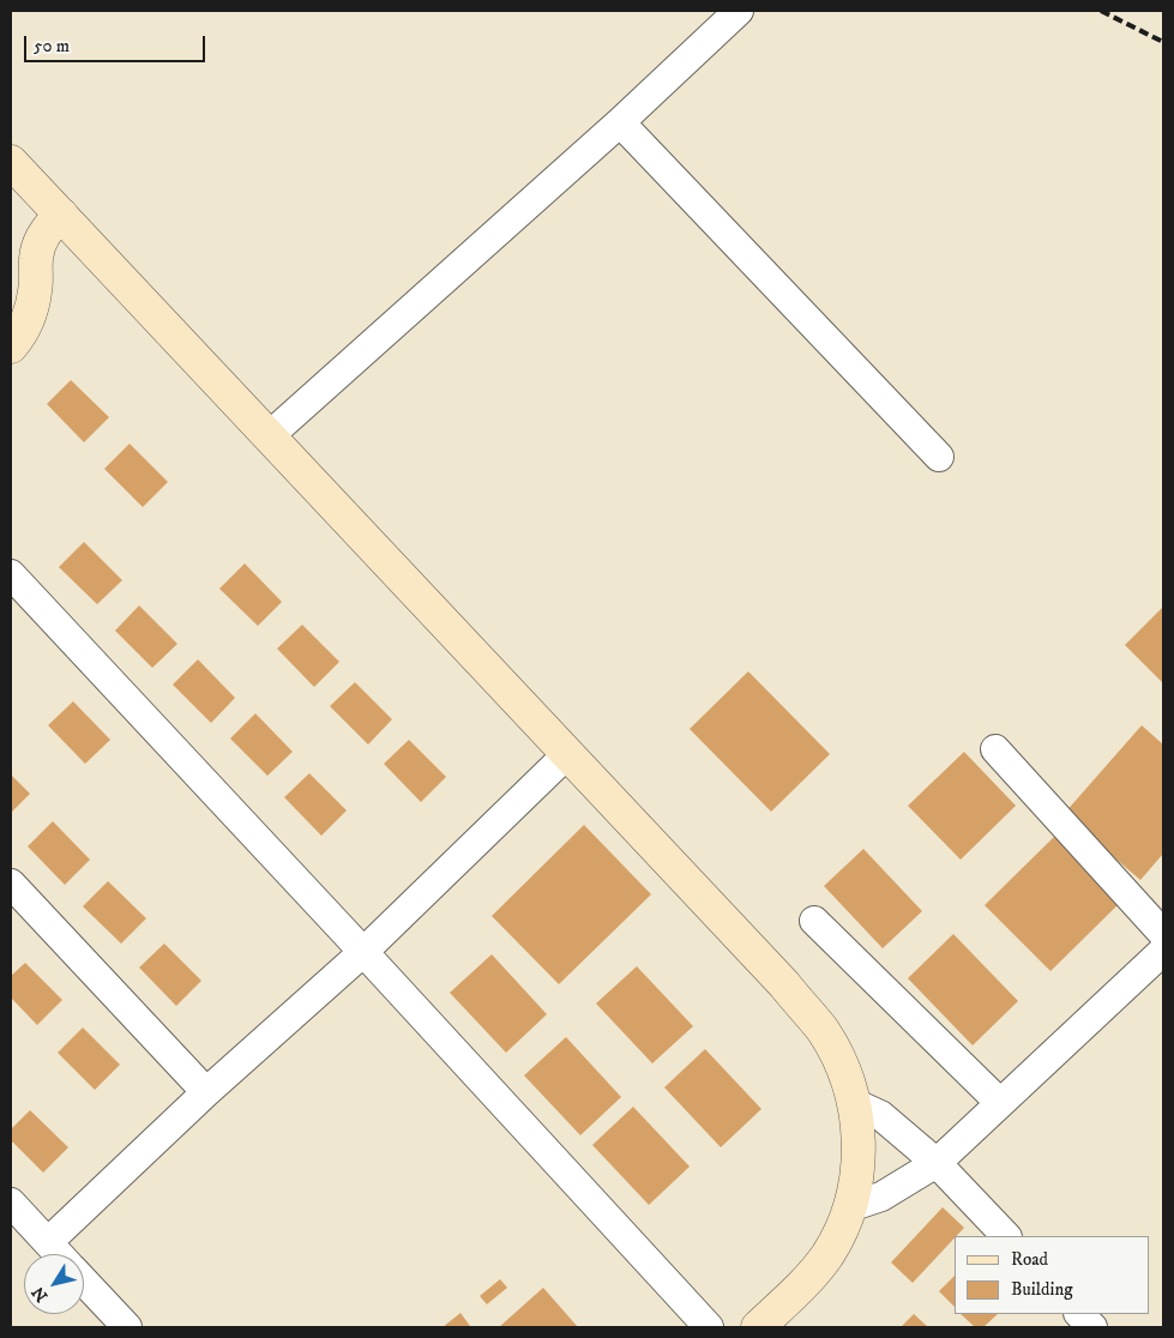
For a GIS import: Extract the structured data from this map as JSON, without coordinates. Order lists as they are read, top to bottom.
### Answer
{
  "legend": ["Road", "Building"],
  "scale_bar": "50 m",
  "north": "bottom left"
}
